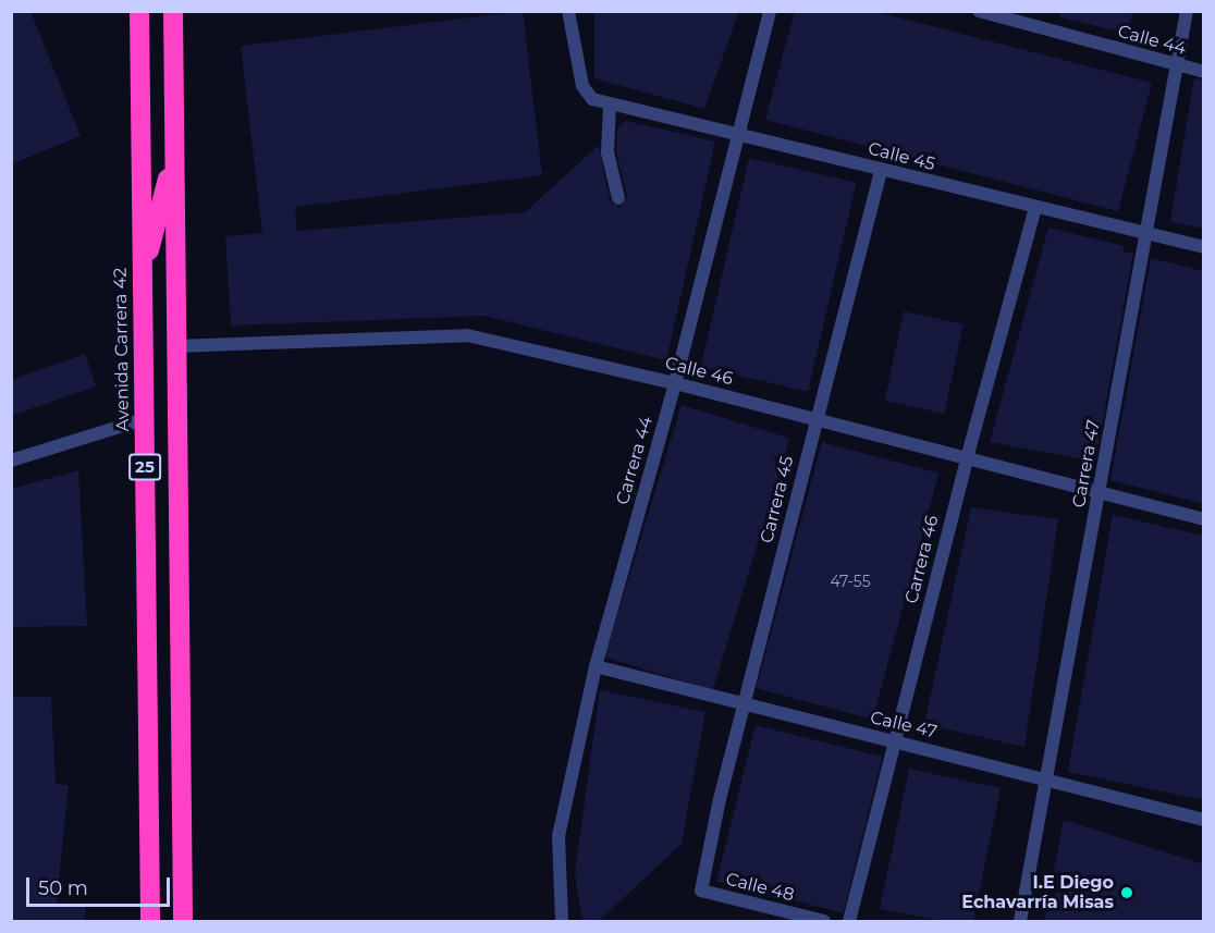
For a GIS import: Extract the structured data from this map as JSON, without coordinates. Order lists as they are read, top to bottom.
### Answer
{
  "streets": {
    "highway": ["Avenida Carrera 42", "25"],
    "street": [
      "Calle 44",
      "Calle 45",
      "Calle 46",
      "Carrera 44",
      "Carrera 47",
      "Carrera 45",
      "Carrera 46",
      "Calle 47",
      "Calle 48"
    ]
  },
  "crossings": [
    ["Calle 44", "Carrera 47"],
    ["Calle 45", "Carrera 44"],
    ["Calle 45", "Carrera 47"],
    ["Calle 45", "Carrera 45"],
    ["Calle 45", "Carrera 46"],
    ["Calle 46", "Carrera 44"],
    ["Calle 46", "Carrera 47"],
    ["Calle 46", "25"],
    ["Calle 46", "Carrera 45"],
    ["Calle 46", "Carrera 46"],
    ["Carrera 44", "Calle 47"],
    ["Carrera 47", "Calle 47"],
    ["Carrera 45", "Calle 47"],
    ["Carrera 45", "Calle 48"],
    ["Carrera 46", "Calle 47"]
  ],
  "places": ["I.E Diego Echavarría Misas"],
  "house_numbers": ["47-55"],
  "scale_bar": "50 m"
}
